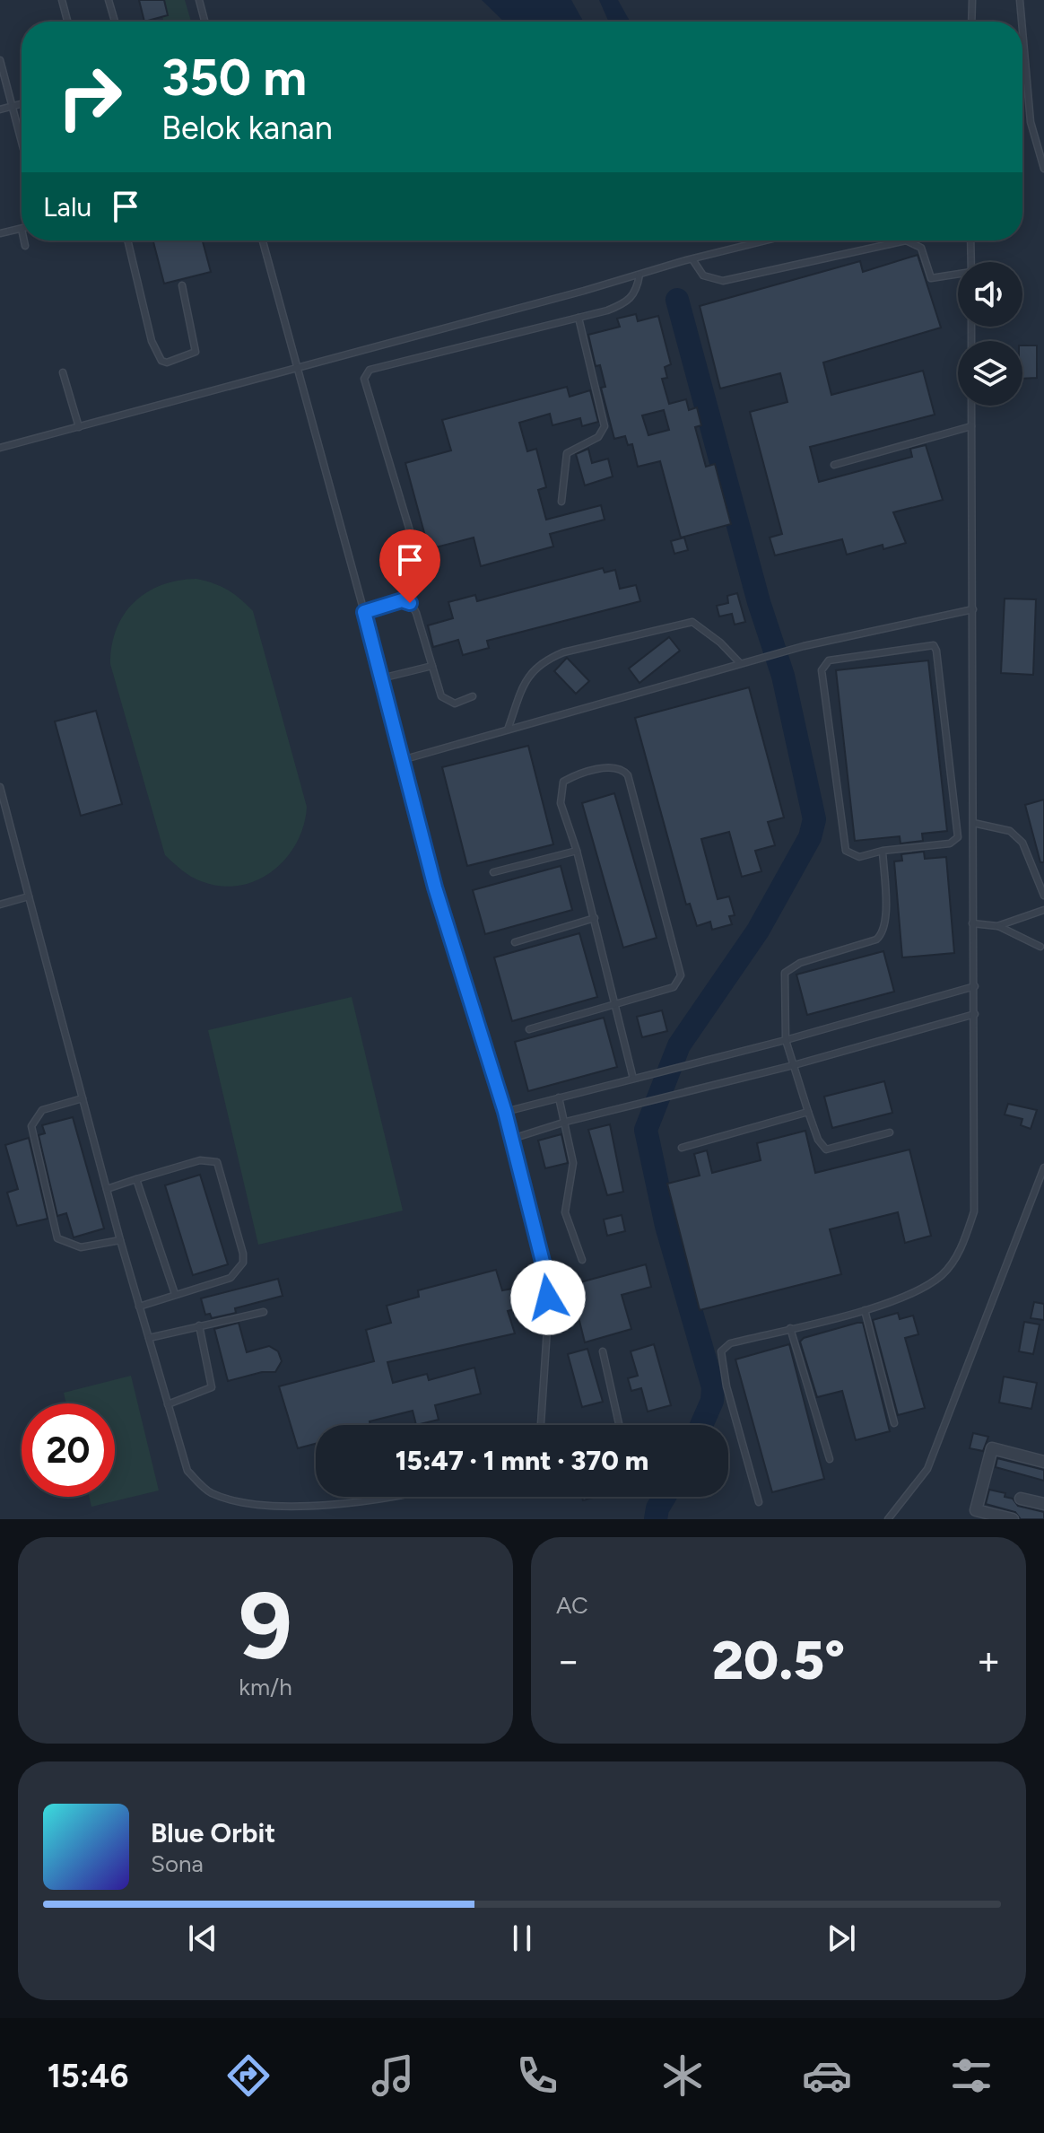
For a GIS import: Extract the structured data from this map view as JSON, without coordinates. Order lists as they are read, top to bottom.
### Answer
{
  "page": {
    "turn": ["350 m", "Belok kanan"],
    "then": "Lalu",
    "limit": "20",
    "trip": "15:47 · 1 mnt · 370 m",
    "tile": [
      ["9", "km/h"],
      "AC"
    ],
    "heat": ["−", "20.5°", "+"],
    "song": ["Blue Orbit", "Sona"],
    "tabs": "15:46"
  }
}
